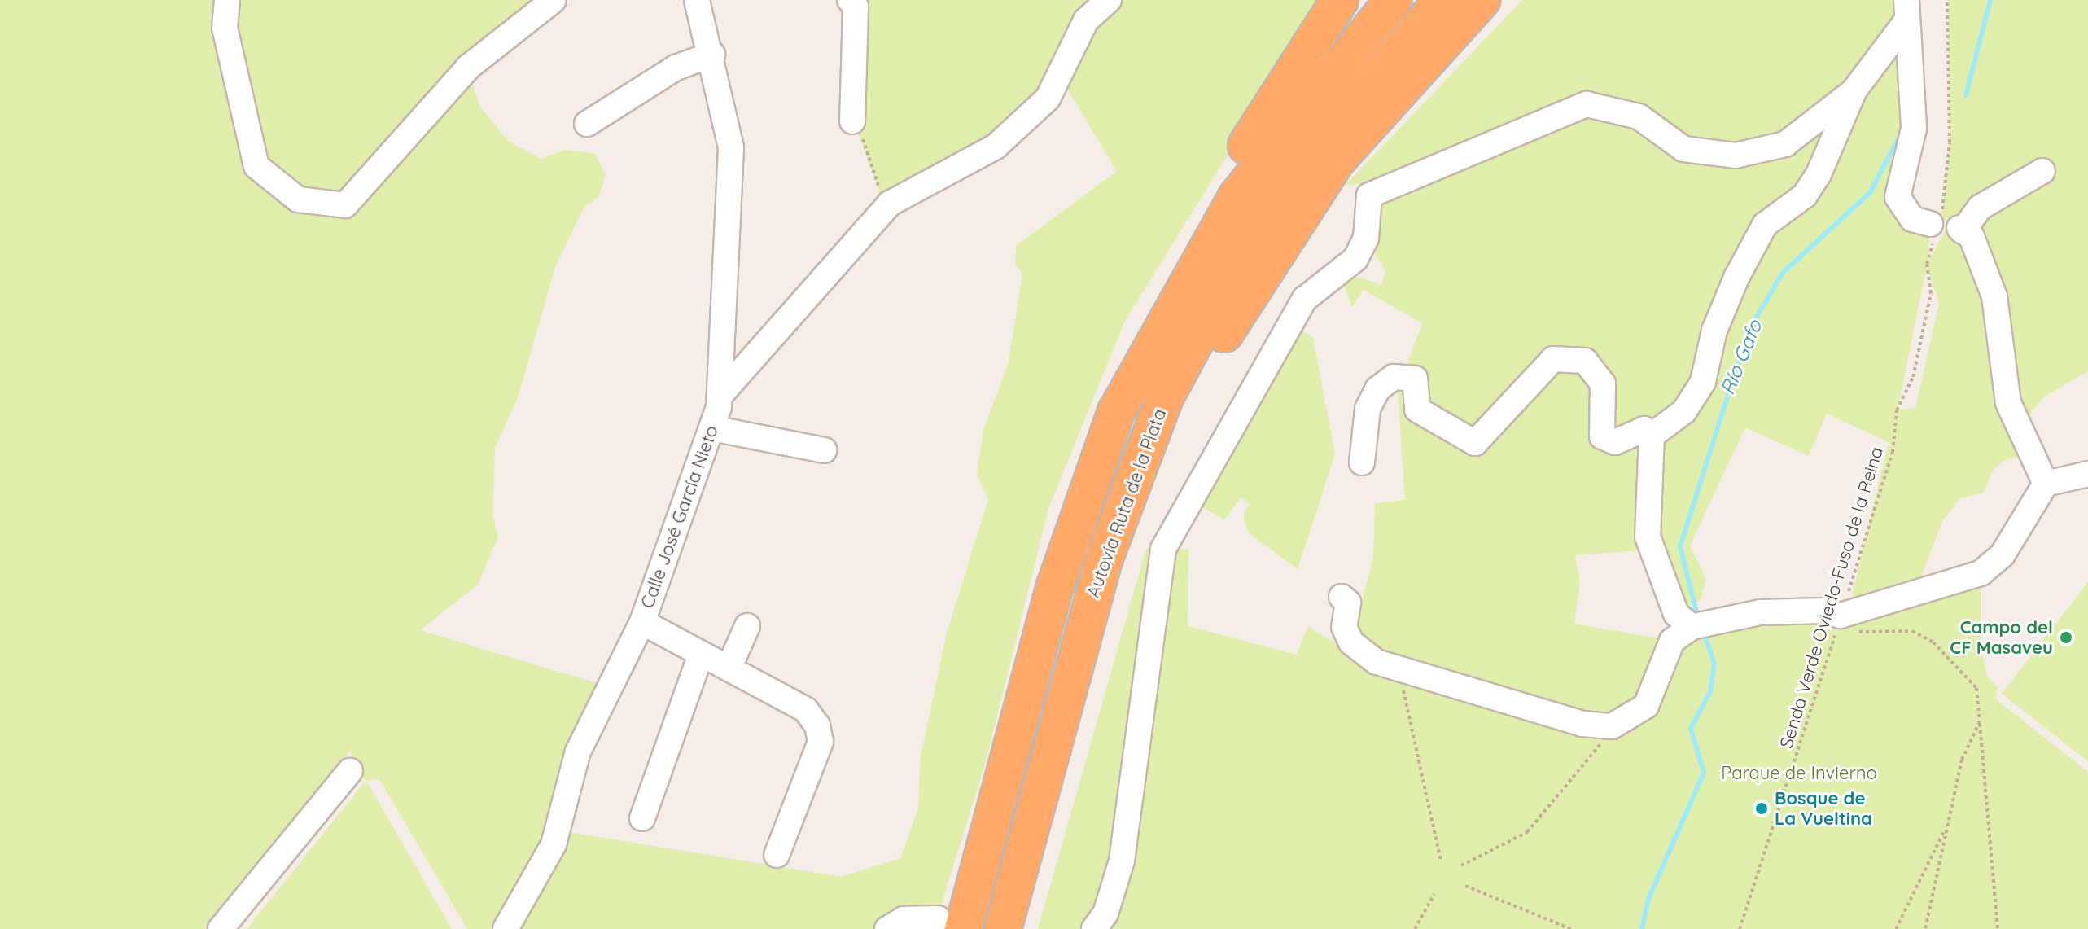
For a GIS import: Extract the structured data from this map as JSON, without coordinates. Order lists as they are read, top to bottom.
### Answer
{
  "streets": {
    "highway": ["Autovía Ruta de la Plata"],
    "street": ["Calle José García Nieto"],
    "path": ["Senda Verde Oviedo-Fuso de la Reina"]
  },
  "water": ["Río Gafo"],
  "parks": ["Parque de Invierno"],
  "places": ["Campo del CF Masaveu", "Bosque de La Vueltina"]
}
